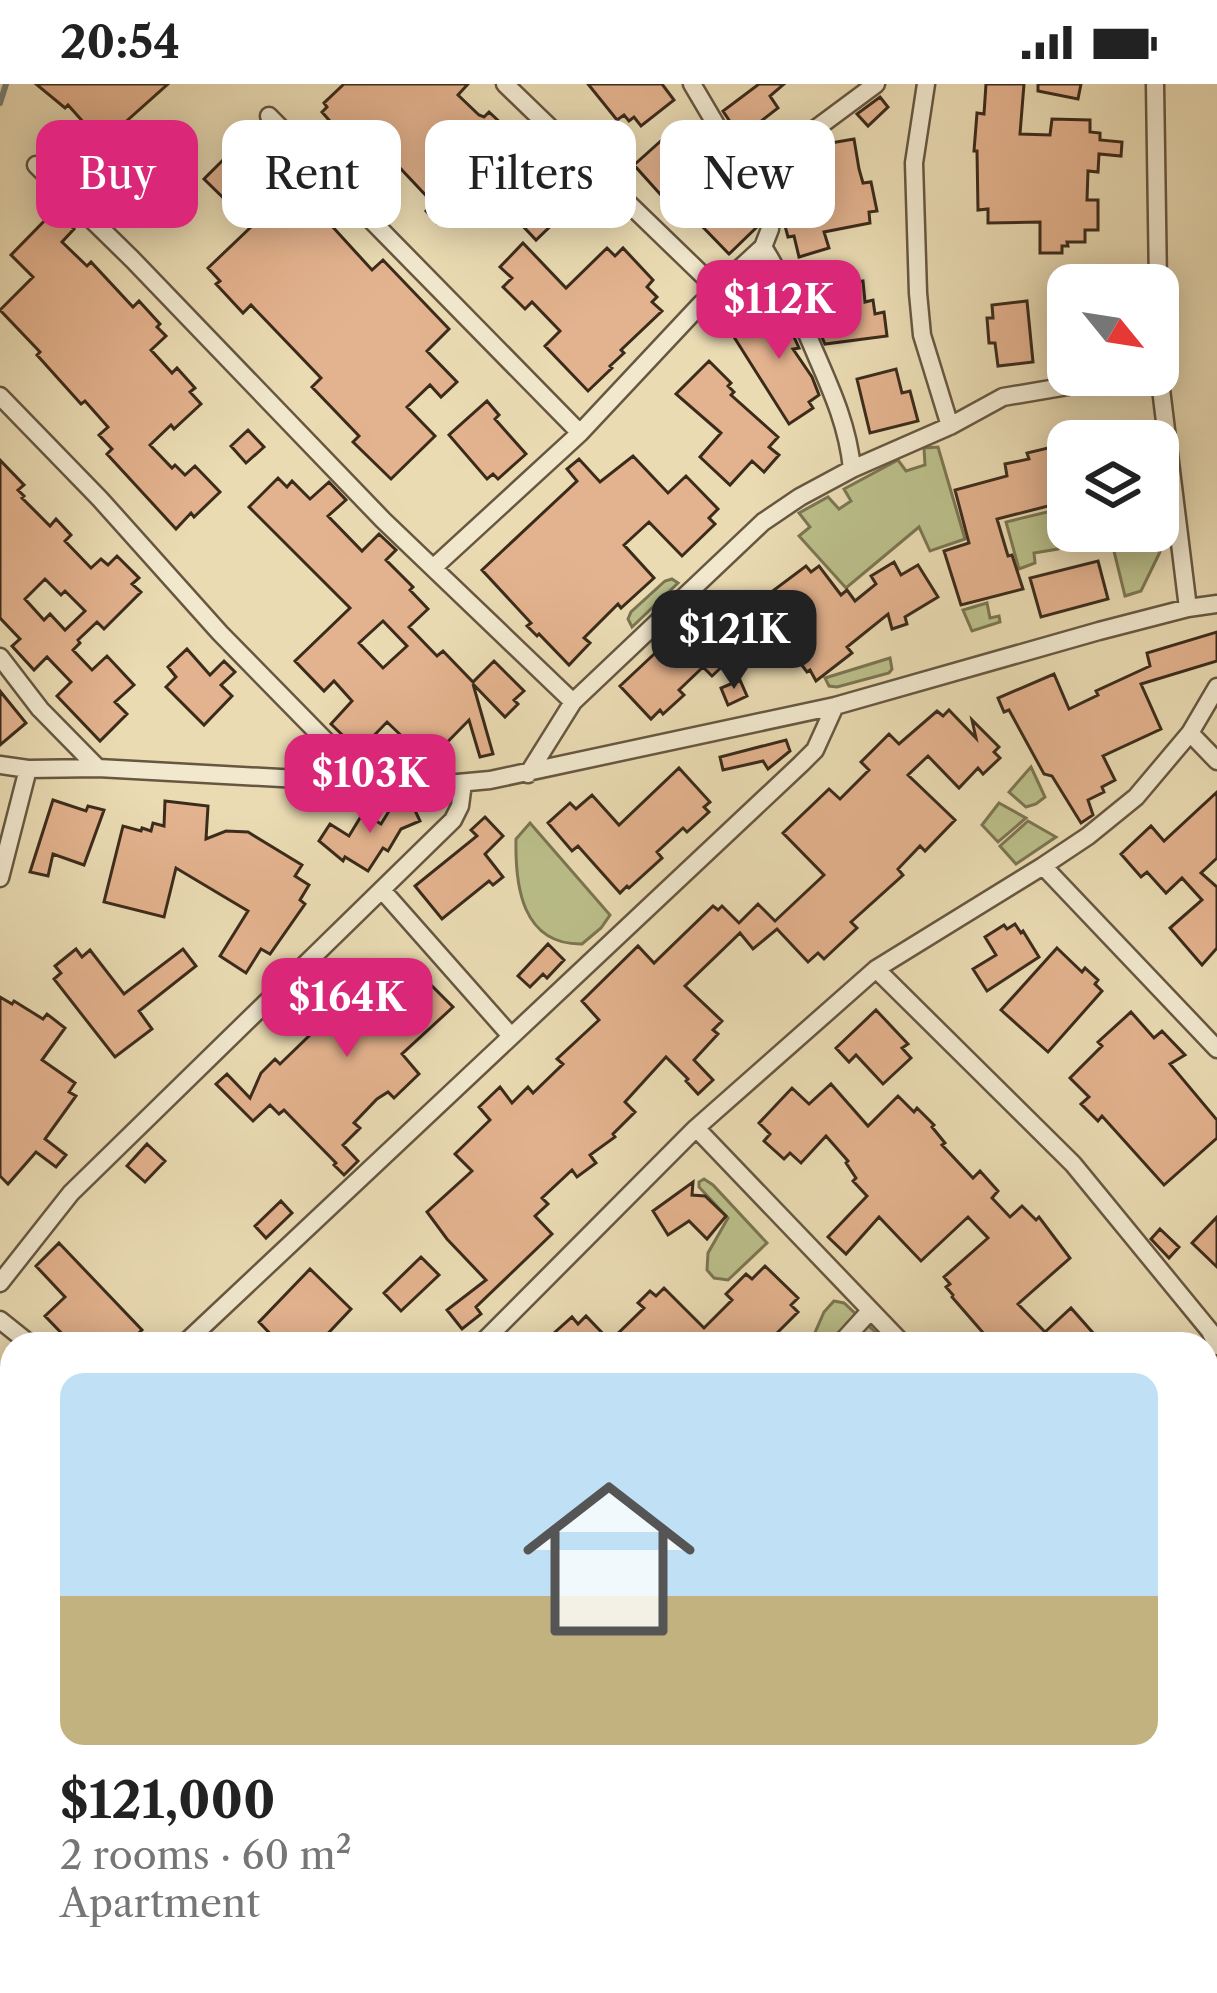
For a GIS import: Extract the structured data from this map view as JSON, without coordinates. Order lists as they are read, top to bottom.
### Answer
{
  "north": "bottom right",
  "page": {
    "status": "20:54",
    "chip": [
      "Buy",
      "Rent",
      "Filters",
      "New"
    ],
    "price": [
      "$112K",
      "$121K",
      "$103K",
      "$164K"
    ],
    "list": [
      {
        "name": "$121,000",
        "note": "2 rooms · 60 m² · Apartment"
      }
    ]
  }
}
